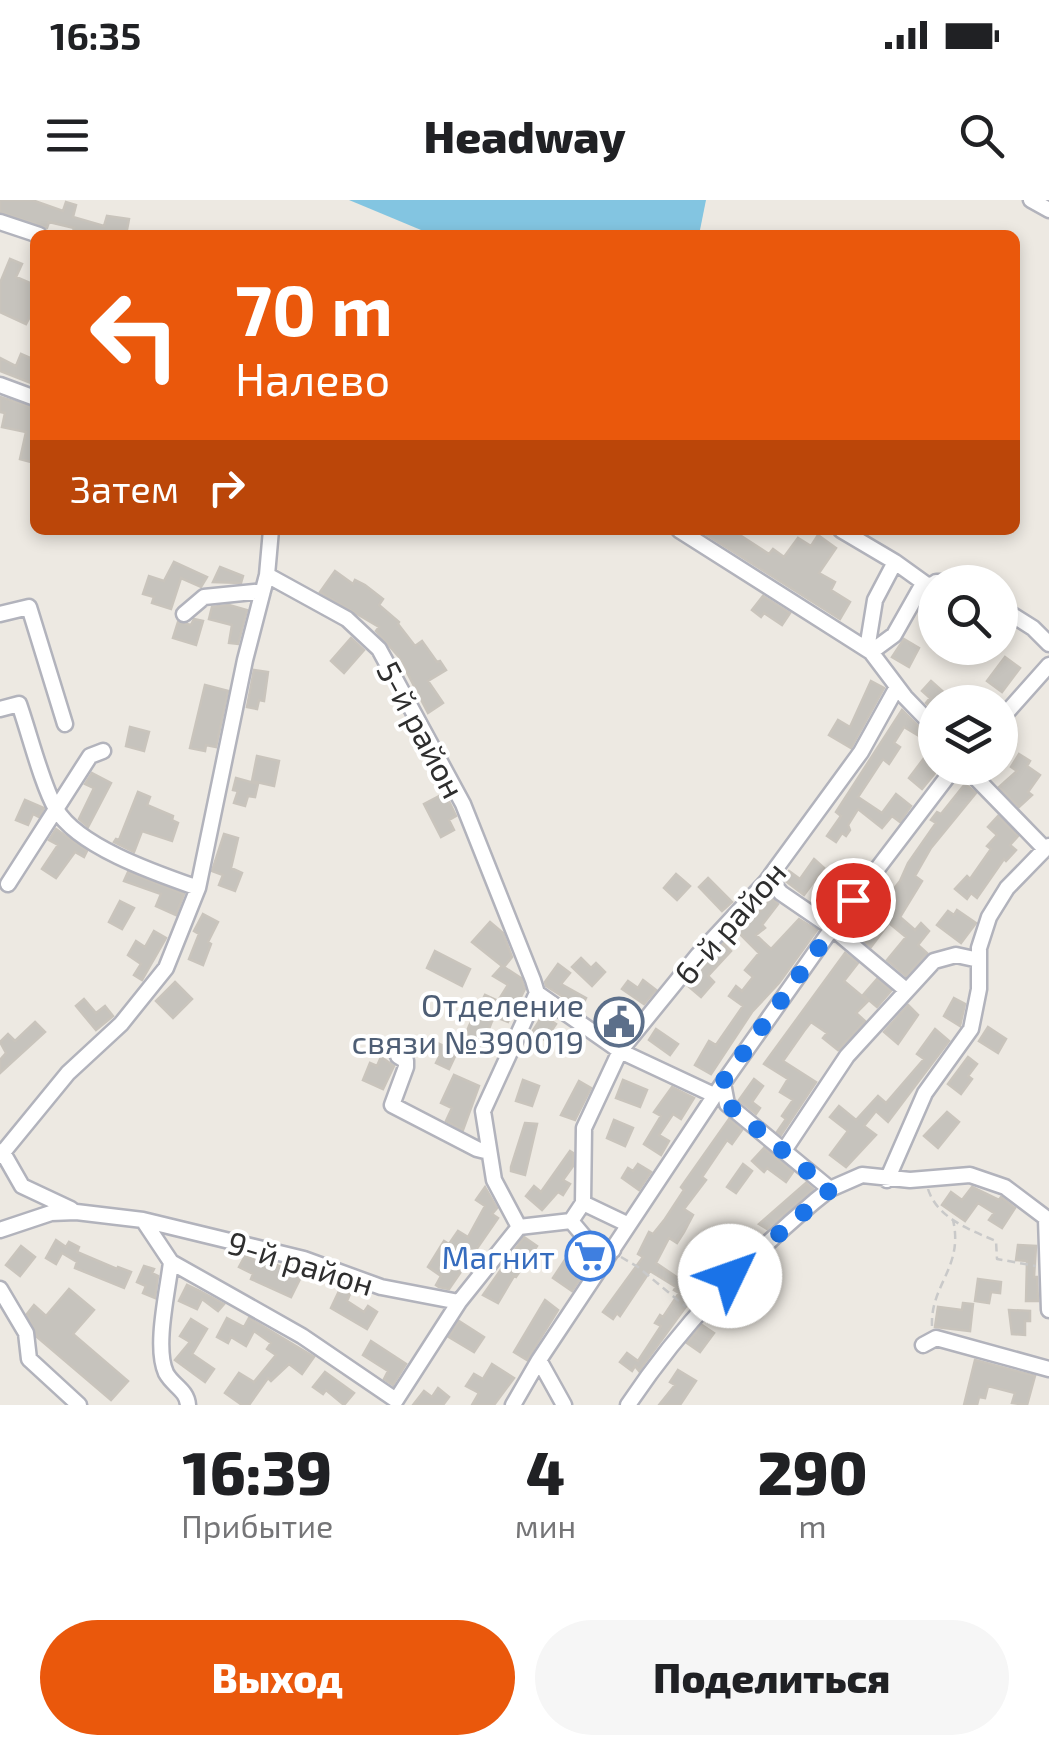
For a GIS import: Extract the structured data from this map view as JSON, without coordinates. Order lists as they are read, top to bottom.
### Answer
{
  "streets": {
    "street": ["5-й район", "6-й район", "9-й район"]
  },
  "places": {
    "public building": ["Отделение связи №390019"],
    "supermarket": ["Магнит"]
  },
  "page": {
    "status": "16:35",
    "header": "Headway",
    "turn": ["70 m", "Налево"],
    "then": "Затем",
    "eta": [
      "16:39",
      "Прибытие",
      "4",
      "мин",
      "290",
      "m"
    ],
    "buttons": ["Выход", "Поделиться"]
  }
}
